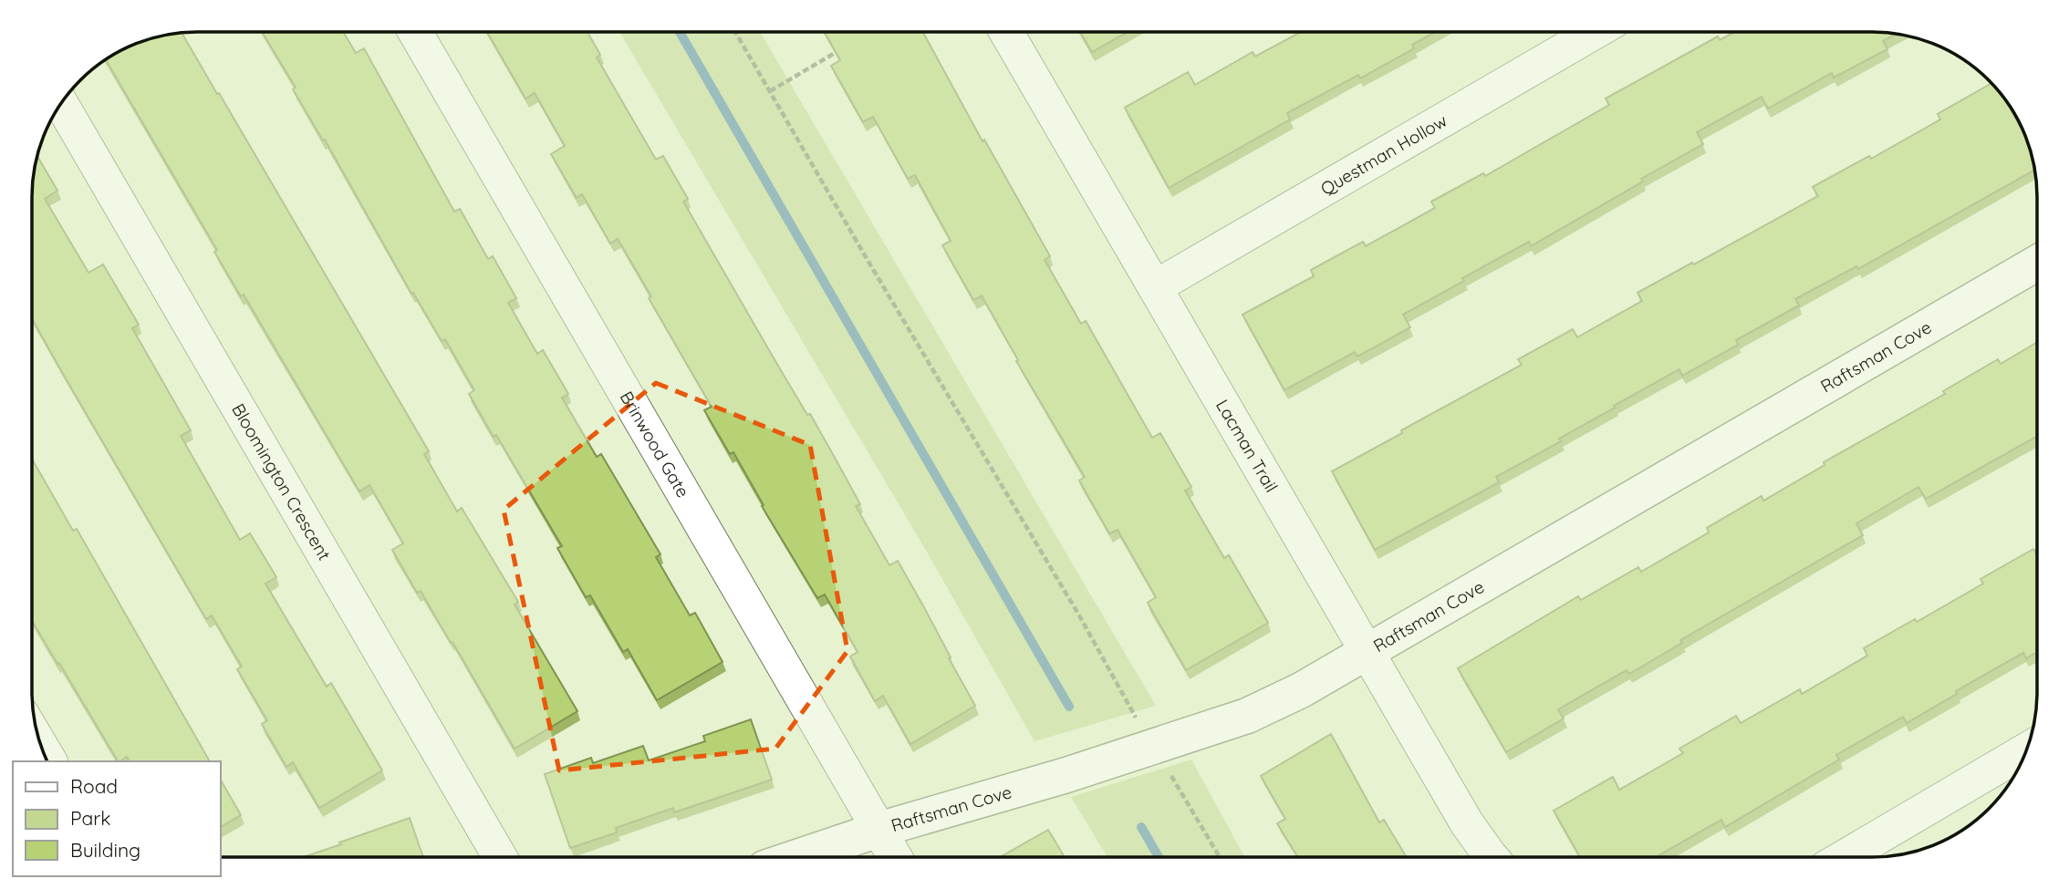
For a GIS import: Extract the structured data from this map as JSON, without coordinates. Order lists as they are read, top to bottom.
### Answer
{
  "streets": {
    "street": [
      "Questman Hollow",
      "Raftsman Cove",
      "Brinwood Gate",
      "Lacman Trail",
      "Bloomington Crescent"
    ]
  },
  "crossings": [
    ["Questman Hollow", "Lacman Trail"],
    ["Raftsman Cove", "Brinwood Gate"],
    ["Raftsman Cove", "Lacman Trail"]
  ],
  "legend": ["Road", "Park", "Building"]
}
